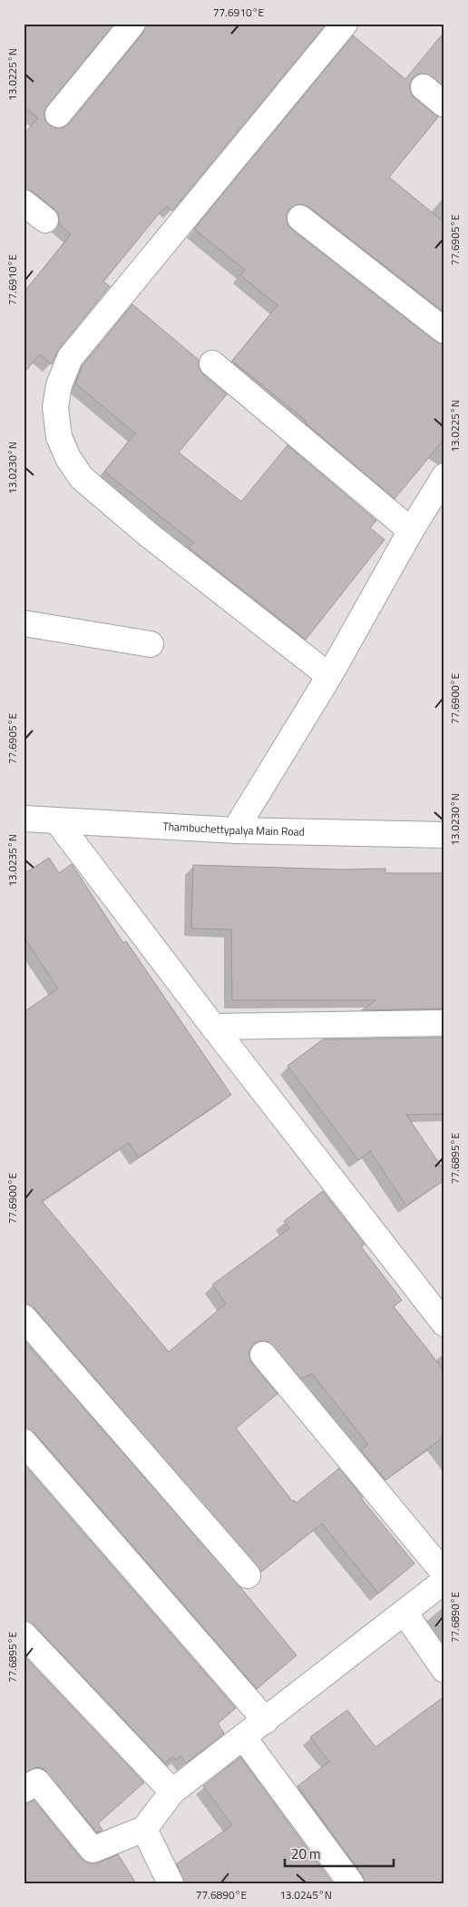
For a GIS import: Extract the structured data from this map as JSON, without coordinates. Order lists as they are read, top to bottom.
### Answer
{
  "streets": {
    "street": ["Thambuchettypalya Main Road"]
  },
  "scale_bar": "20 m",
  "coordinates": [
    "77.6910°E",
    "13.0225°N",
    "77.6905°E",
    "13.0230°N",
    "77.6900°E",
    "13.0235°N",
    "77.6895°E",
    "77.6890°E",
    "13.0245°N"
  ]
}
